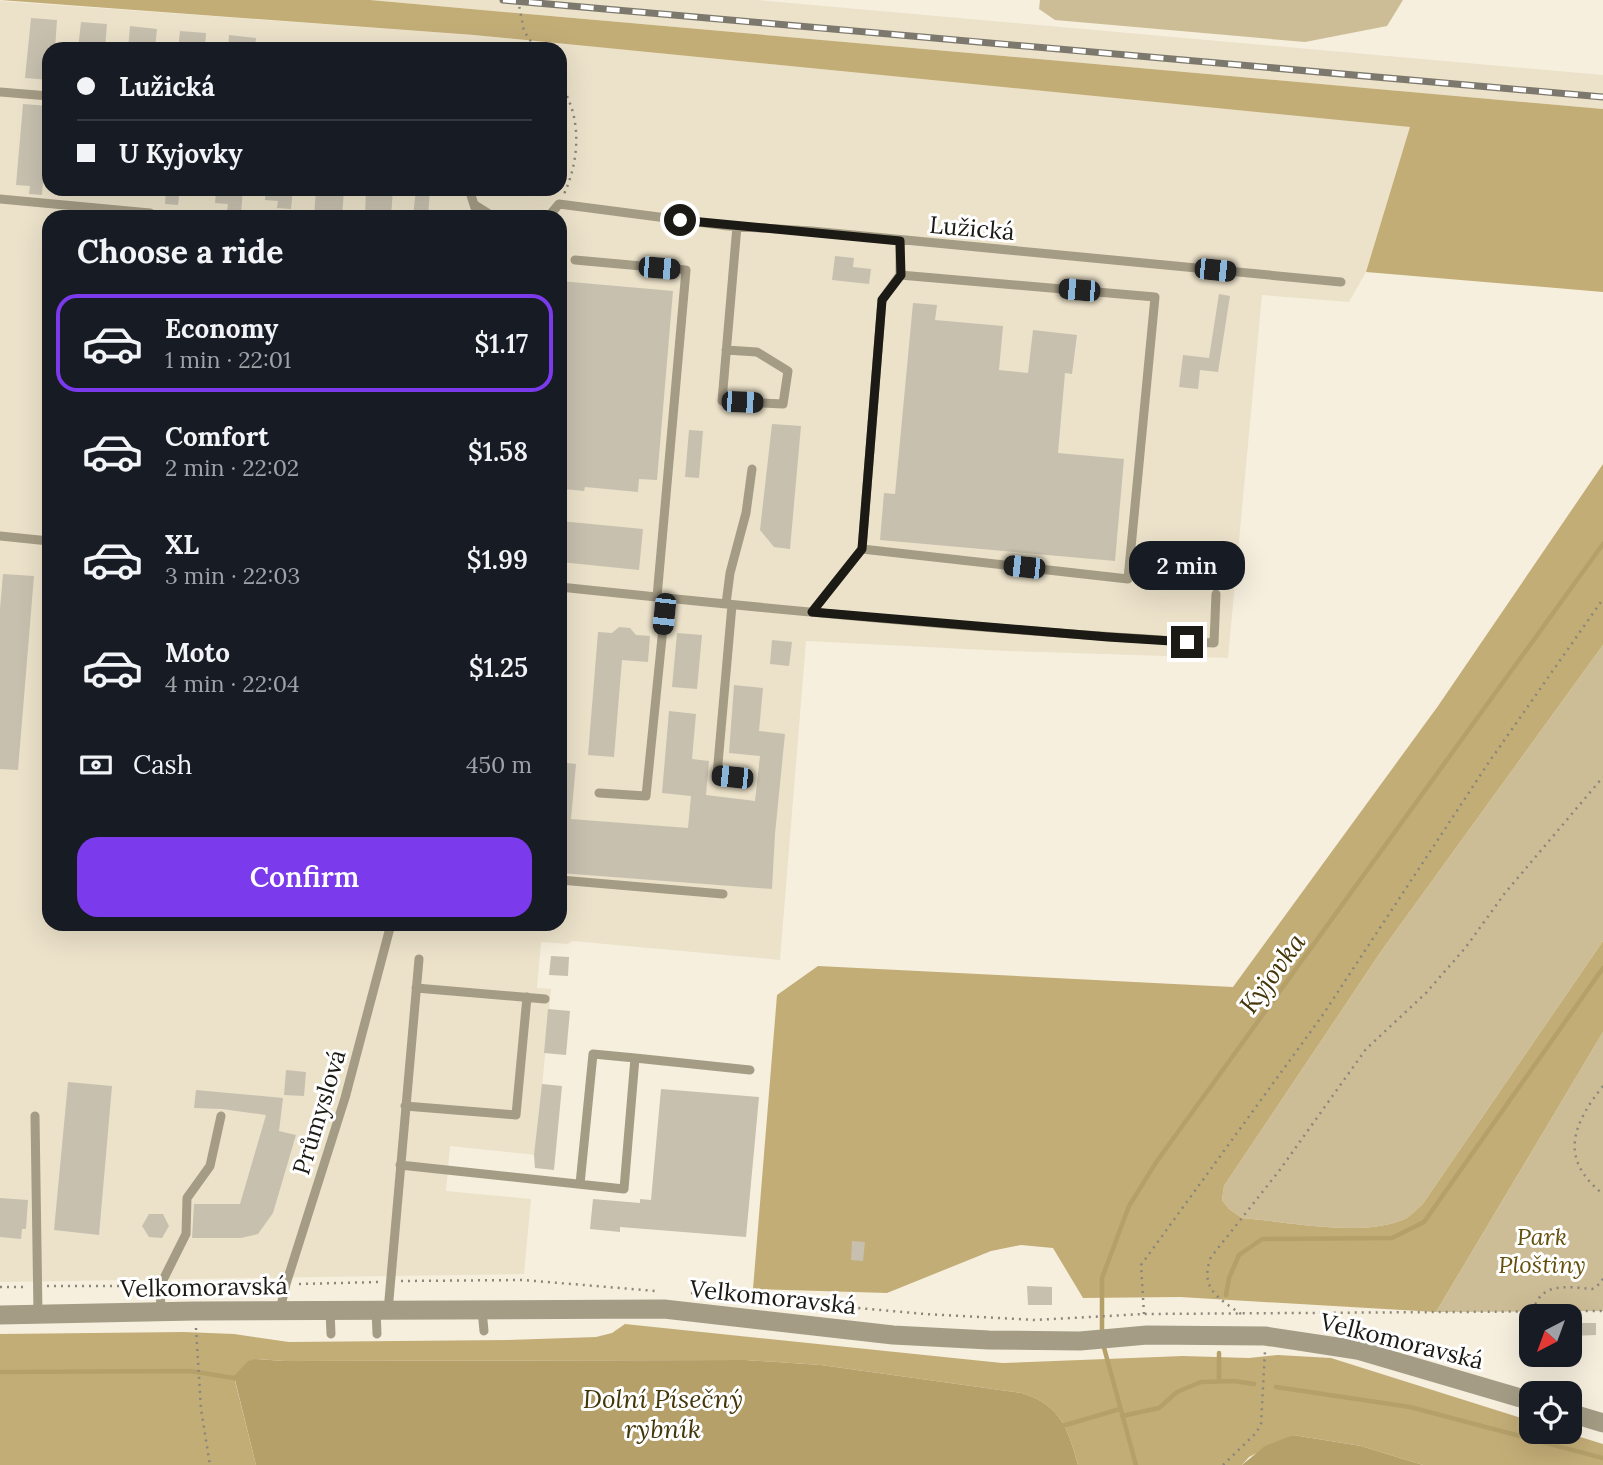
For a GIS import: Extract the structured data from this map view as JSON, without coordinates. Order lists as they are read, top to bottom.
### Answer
{
  "streets": {
    "street": ["Velkomoravská"],
    "lane": ["Lužická", "Průmyslová"]
  },
  "crossings": [
    ["Průmyslová", "Velkomoravská"]
  ],
  "water": ["Kyjovka", "Dolní Písečný rybník"],
  "parks": ["Park Ploštiny"],
  "north": "bottom left",
  "page": {
    "banner": ["Lužická", "U Kyjovky"],
    "heading": "Choose a ride",
    "list": [
      {
        "name": "Economy",
        "note": "1 min · 22:01",
        "value": "$1.17"
      },
      {
        "name": "Comfort",
        "note": "2 min · 22:02",
        "value": "$1.58"
      },
      {
        "name": "XL",
        "note": "3 min · 22:03",
        "value": "$1.99"
      },
      {
        "name": "Moto",
        "note": "4 min · 22:04",
        "value": "$1.25"
      }
    ],
    "bubble": "2 min",
    "pay": ["Cash", "450 m"],
    "buttons": "Confirm"
  }
}
